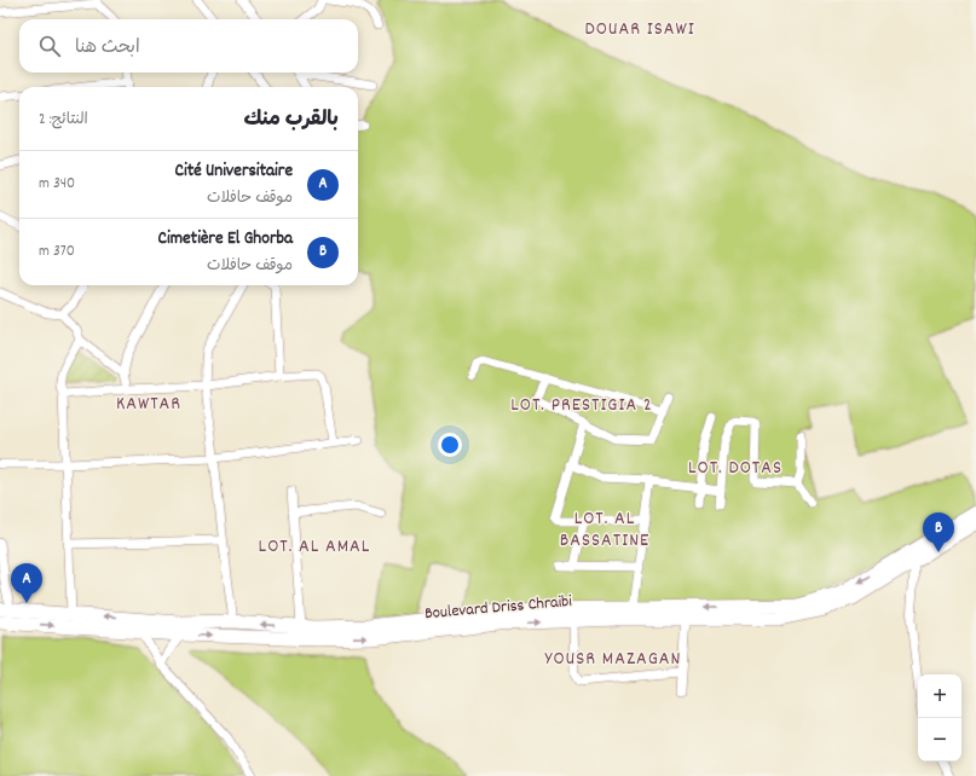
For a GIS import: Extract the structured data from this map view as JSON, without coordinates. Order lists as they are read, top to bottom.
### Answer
{
  "streets": {
    "main road": ["Boulevard Driss Chraibi"]
  },
  "districts": [
    "DOUAR ISAWI",
    "KAWTAR",
    "LOT. PRESTIGIA 2",
    "LOT. DOTAS",
    "LOT. AL BASSATINE",
    "LOT. AL AMAL",
    "YOUSR MAZAGAN"
  ],
  "page": {
    "search": "ابحث هنا",
    "heading": ["بالقرب منك", "النتائج: 2"],
    "list": [
      {
        "mark": "A",
        "name": "Cité Universitaire",
        "note": "موقف حافلات",
        "value": "340 m"
      },
      {
        "mark": "B",
        "name": "Cimetière El Ghorba",
        "note": "موقف حافلات",
        "value": "370 m"
      }
    ],
    "pins": ["B", "A"],
    "map_buttons": ["+", "−"]
  }
}
